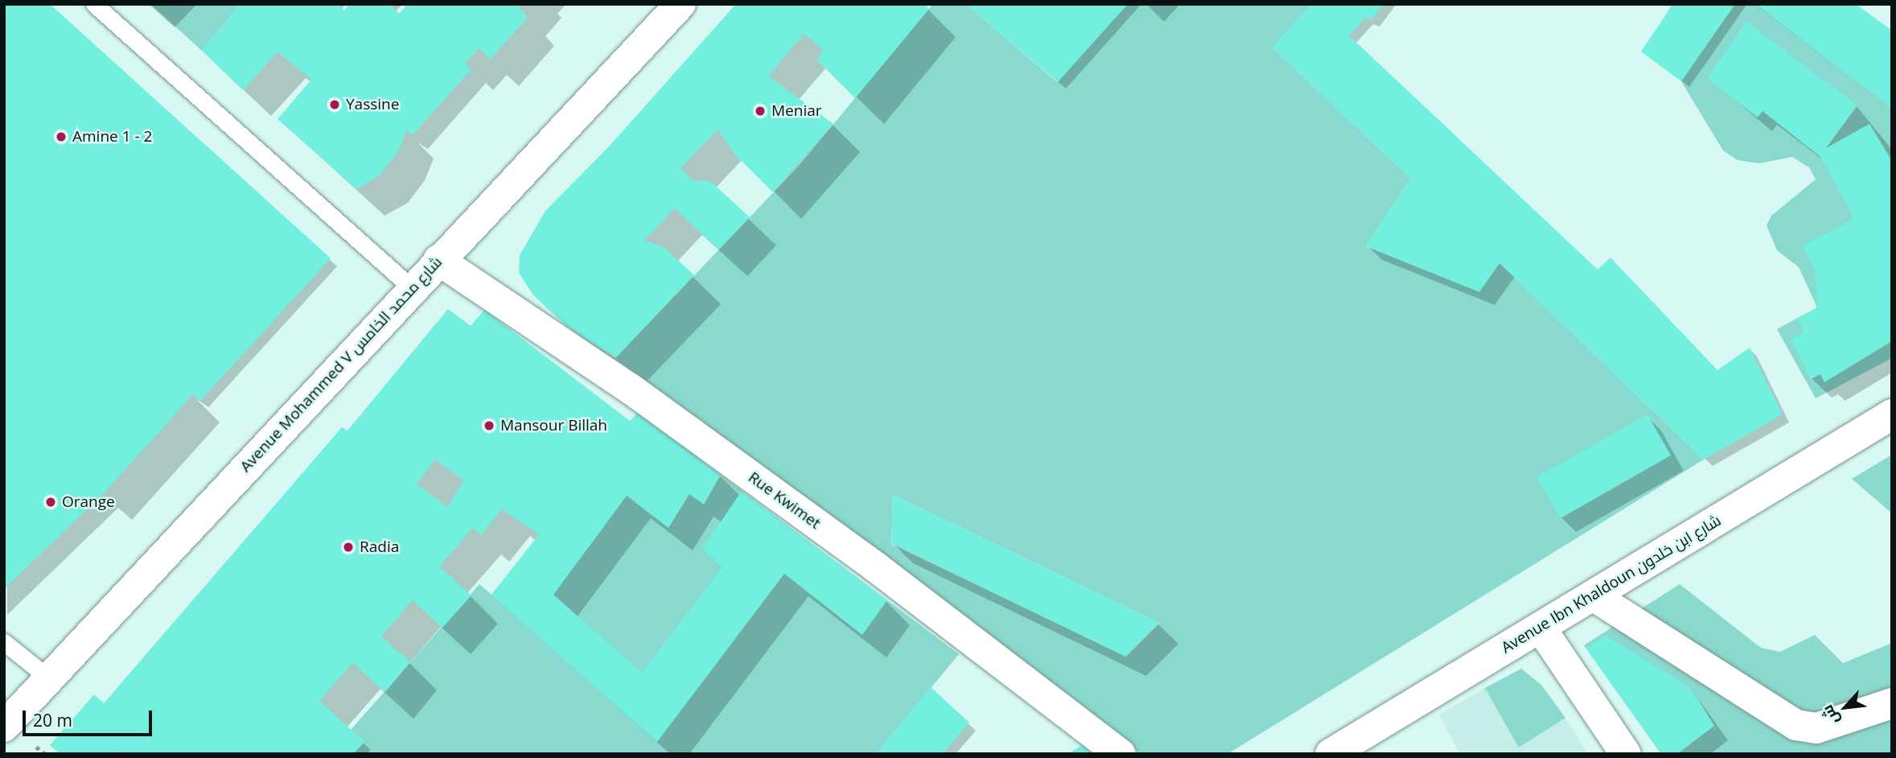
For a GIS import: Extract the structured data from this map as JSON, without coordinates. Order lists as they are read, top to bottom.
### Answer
{
  "streets": {
    "street": ["Avenue Mohammed V شارع محمد الخامس", "Rue Kwimet", "Avenue Ibn Khaldoun شارع ابن خلدون"]
  },
  "crossings": [
    ["Avenue Mohammed V شارع محمد الخامس", "Rue Kwimet"]
  ],
  "places": [
    "Yassine",
    "Meniar",
    "Amine 1 - 2",
    "Mansour Billah",
    "Orange",
    "Radia"
  ],
  "scale_bar": "20 m",
  "north": "bottom left"
}
